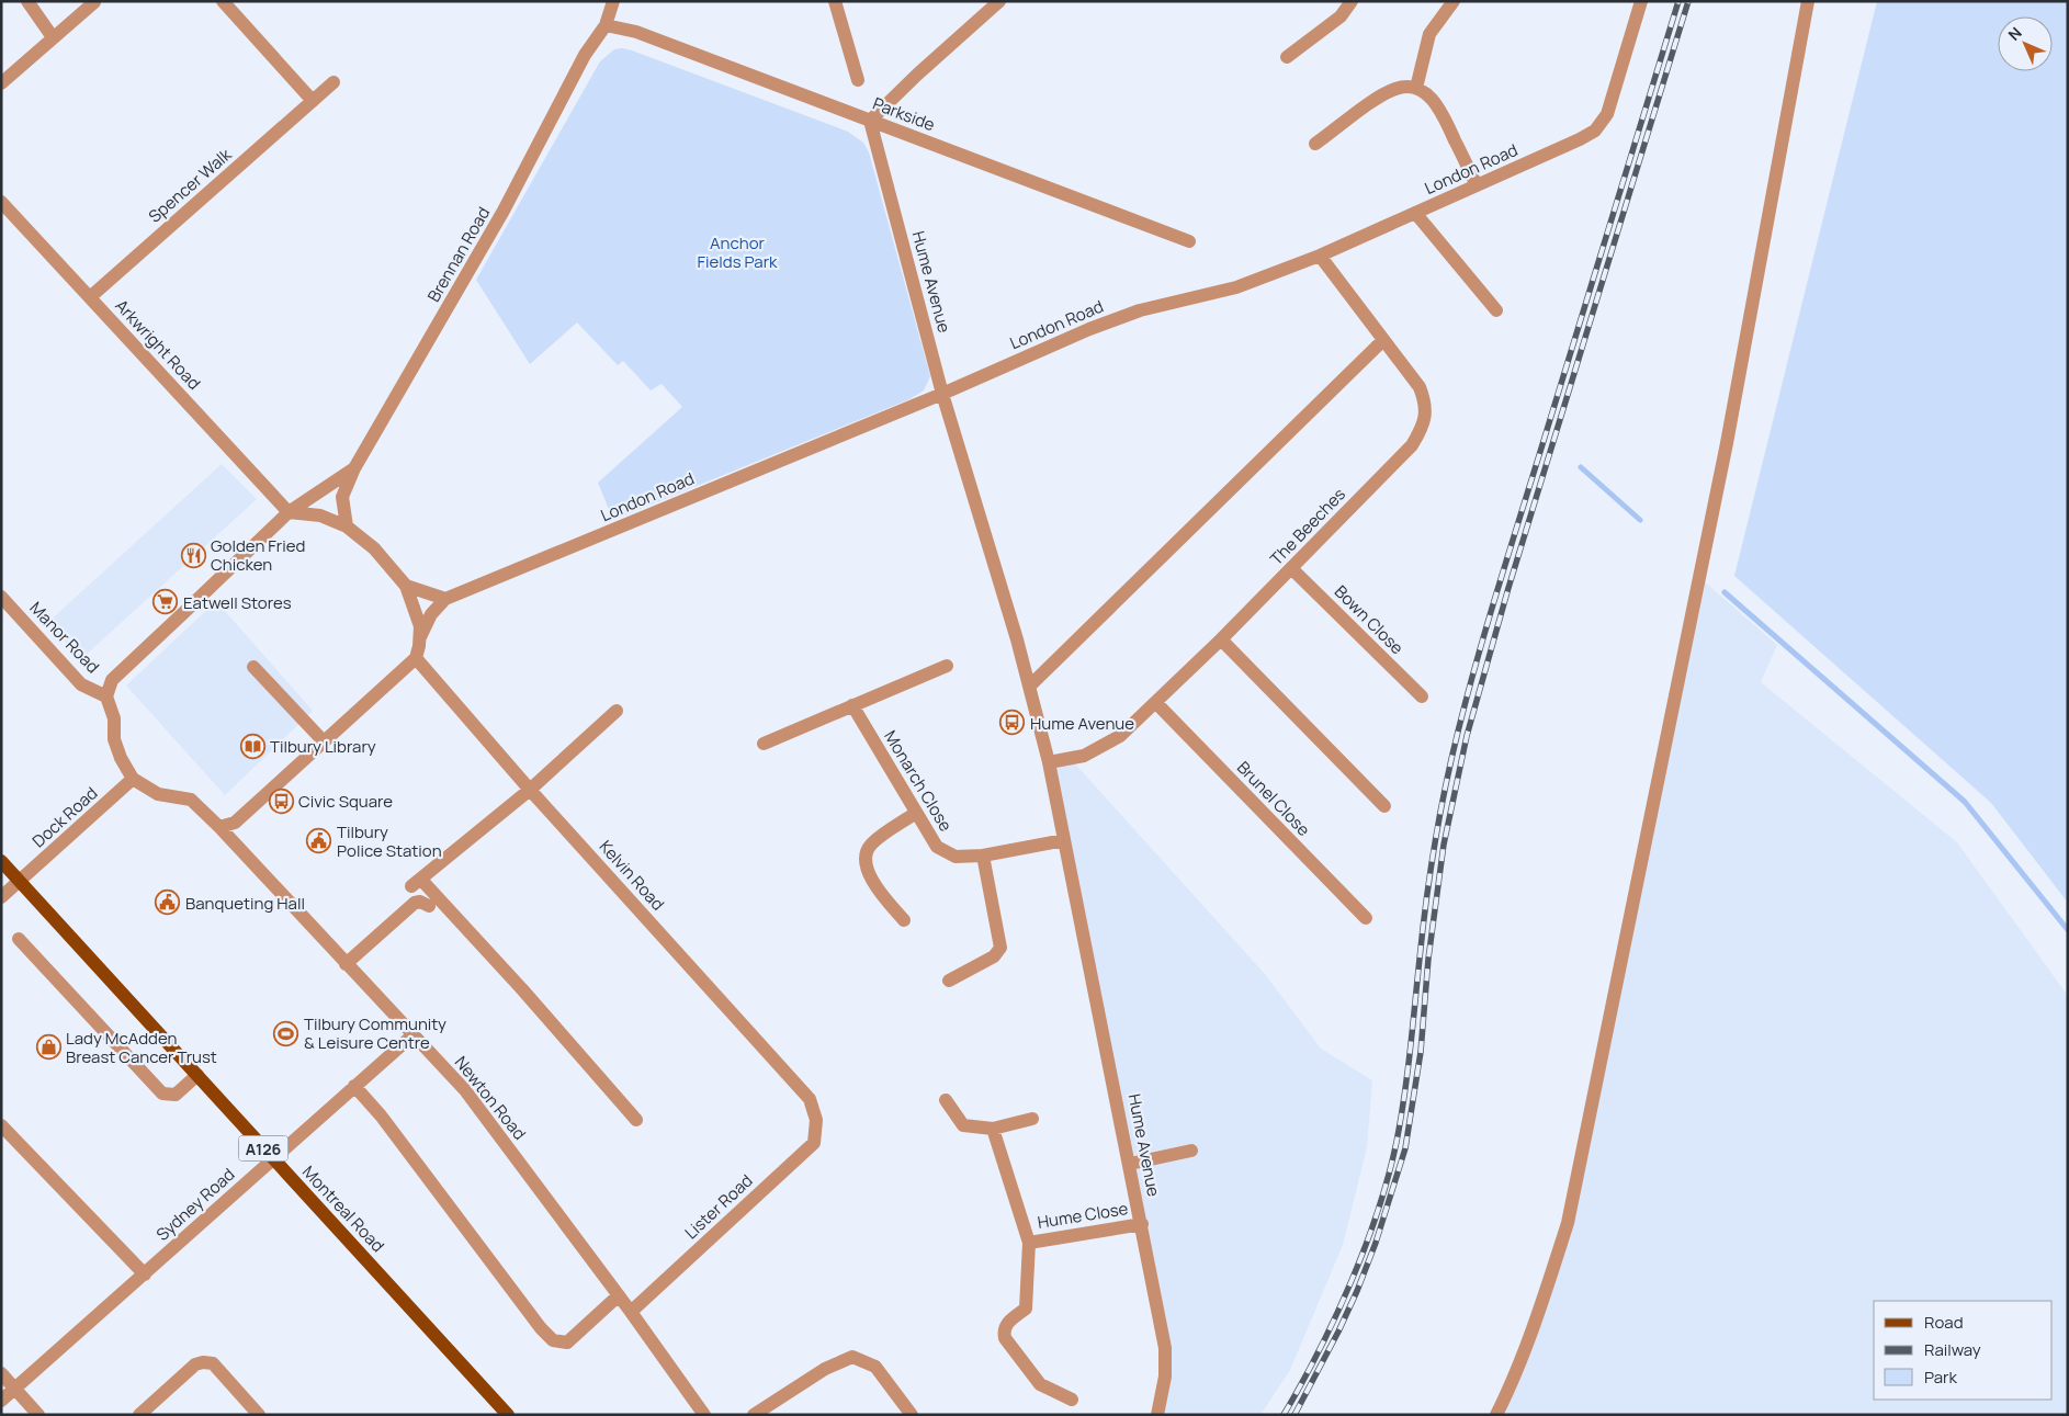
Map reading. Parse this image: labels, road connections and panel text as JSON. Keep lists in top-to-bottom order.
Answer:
{
  "streets": {
    "main road": ["A126", "Montreal Road"],
    "street": [
      "Parkside",
      "London Road",
      "Spencer Walk",
      "Brennan Road",
      "Hume Avenue",
      "Arkwright Road",
      "The Beeches",
      "Bown Close",
      "Manor Road",
      "Monarch Close",
      "Brunel Close",
      "Dock Road",
      "Kelvin Road",
      "Newton Road",
      "Sydney Road",
      "Lister Road",
      "Hume Close"
    ]
  },
  "crossings": [
    ["Parkside", "Brennan Road"],
    ["Parkside", "Hume Avenue"],
    ["London Road", "Hume Avenue"],
    ["London Road", "The Beeches"],
    ["Spencer Walk", "Arkwright Road"],
    ["Hume Avenue", "The Beeches"],
    ["Hume Avenue", "Monarch Close"],
    ["Hume Avenue", "Hume Close"],
    ["The Beeches", "Bown Close"],
    ["The Beeches", "Brunel Close"],
    ["Dock Road", "A126"],
    ["Dock Road", "Montreal Road"],
    ["Kelvin Road", "Lister Road"],
    ["Newton Road", "Sydney Road"],
    ["Newton Road", "Lister Road"],
    ["A126", "Montreal Road"],
    ["Sydney Road", "Montreal Road"]
  ],
  "parks": ["Anchor Fields Park"],
  "places": {
    "restaurant": ["Golden Fried Chicken"],
    "supermarket": ["Eatwell Stores"],
    "bus stop": ["Hume Avenue", "Civic Square"],
    "library": ["Tilbury Library"],
    "public building": ["Tilbury Police Station", "Banqueting Hall"],
    "sports": ["Tilbury Community & Leisure Centre"],
    "shop": ["Lady McAdden Breast Cancer Trust"]
  },
  "legend": ["Road", "Railway", "Park"],
  "north": "top left"
}
